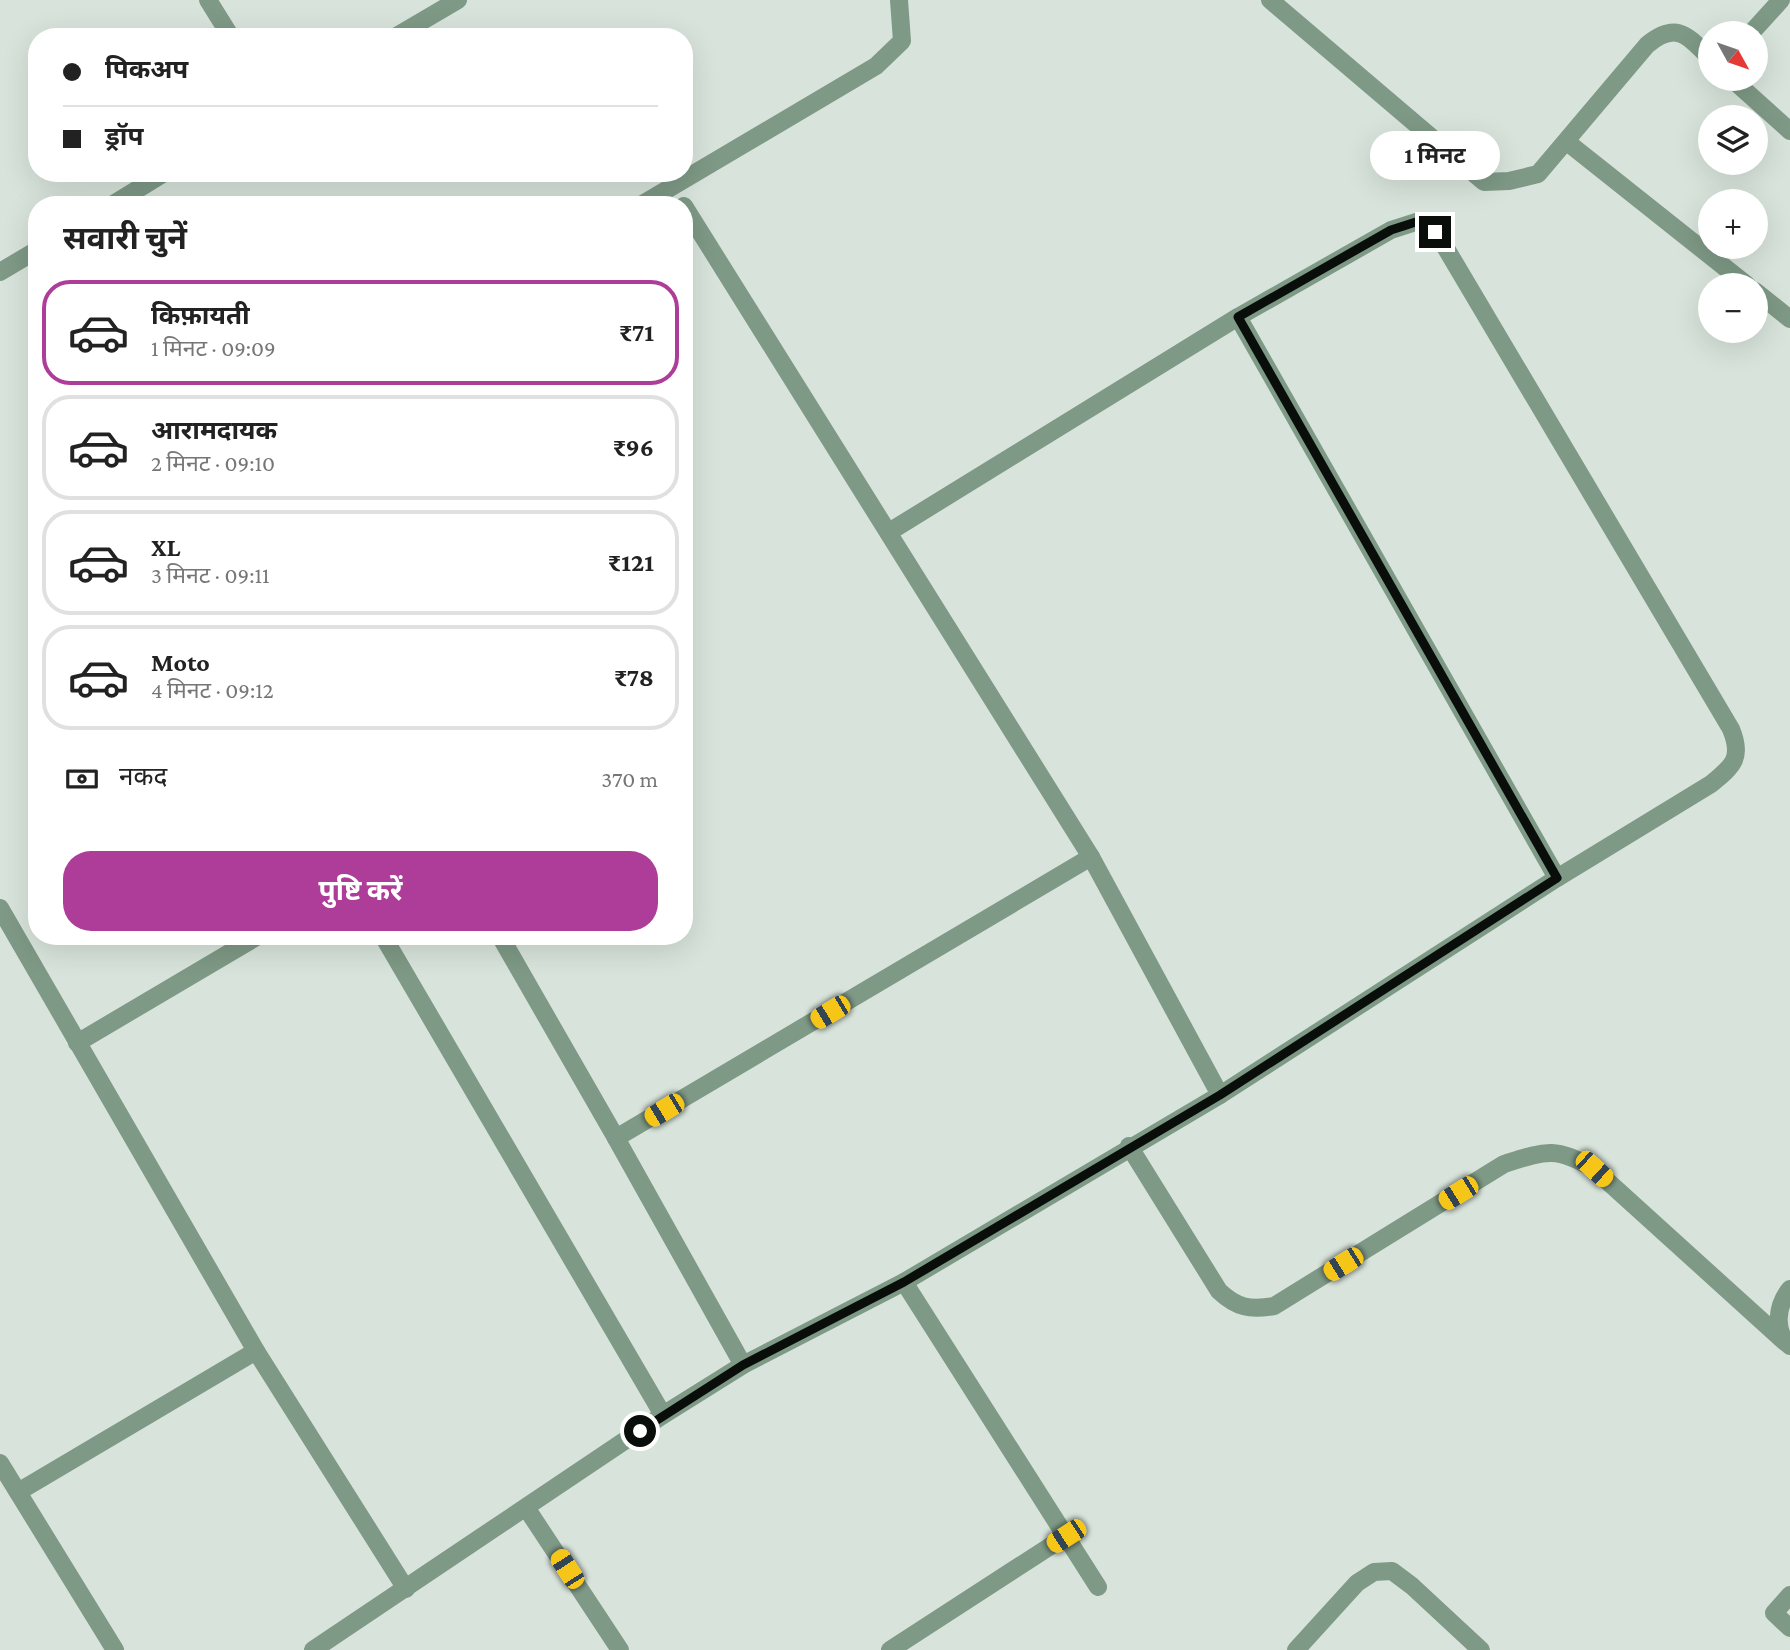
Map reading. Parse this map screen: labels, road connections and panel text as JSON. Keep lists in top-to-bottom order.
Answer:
{
  "north": "bottom right",
  "page": {
    "map_buttons": ["+", "−"],
    "banner": ["पिकअप", "ड्रॉप"],
    "bubble": "1 मिनट",
    "heading": "सवारी चुनें",
    "list": [
      {
        "name": "किफ़ायती",
        "note": "1 मिनट · 09:09",
        "value": "₹71"
      },
      {
        "name": "आरामदायक",
        "note": "2 मिनट · 09:10",
        "value": "₹96"
      },
      {
        "name": "XL",
        "note": "3 मिनट · 09:11",
        "value": "₹121"
      },
      {
        "name": "Moto",
        "note": "4 मिनट · 09:12",
        "value": "₹78"
      }
    ],
    "pay": ["नकद", "370 m"],
    "buttons": "पुष्टि करें"
  }
}
